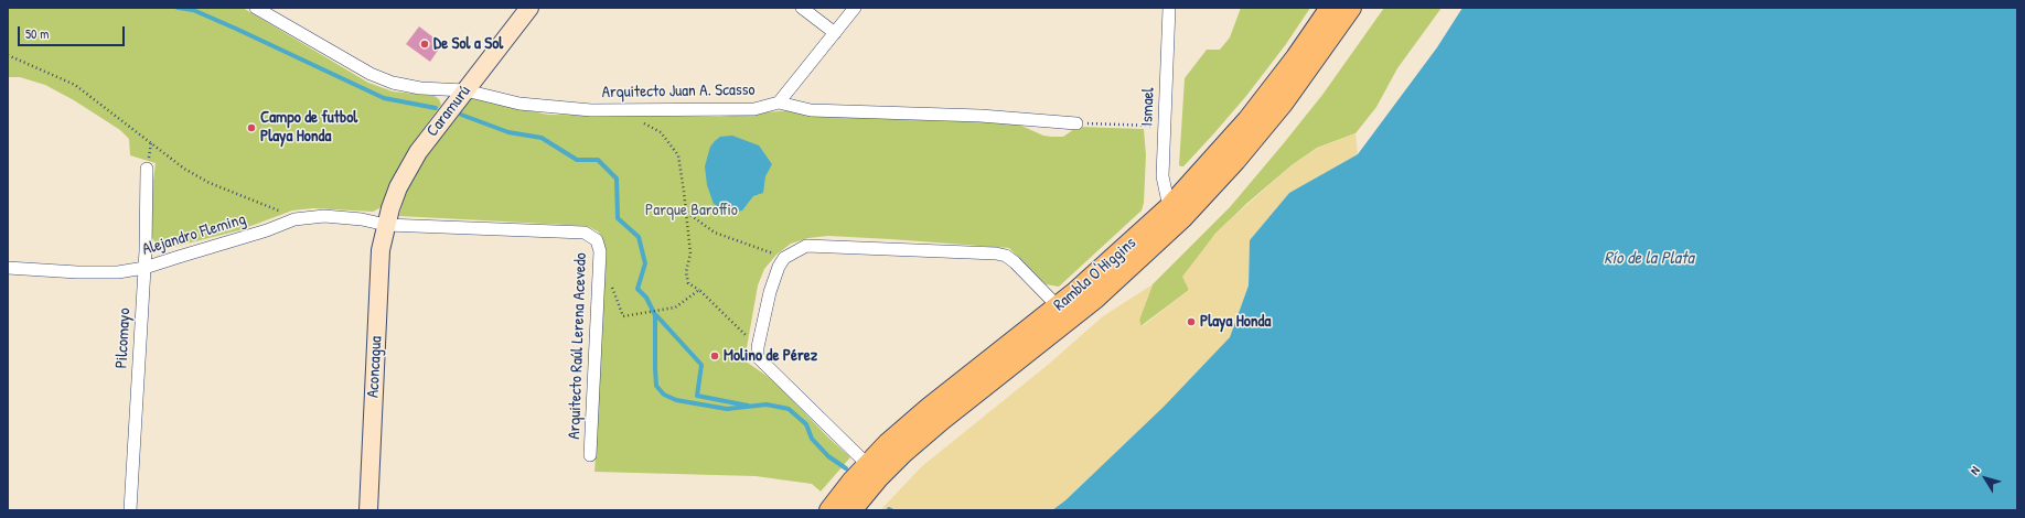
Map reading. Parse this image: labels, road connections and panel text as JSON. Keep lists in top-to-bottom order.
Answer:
{
  "streets": {
    "main road": ["Caramurú", "Rambla O'Higgins", "Aconcagua"],
    "street": [
      "Arquitecto Juan A. Scasso",
      "Ismael",
      "Alejandro Fleming",
      "Pilcomayo",
      "Arquitecto Raúl Lerena Acevedo"
    ]
  },
  "crossings": [
    ["Arquitecto Juan A. Scasso", "Caramurú"],
    ["Ismael", "Rambla O'Higgins"],
    ["Caramurú", "Alejandro Fleming"],
    ["Caramurú", "Arquitecto Raúl Lerena Acevedo"],
    ["Caramurú", "Aconcagua"],
    ["Alejandro Fleming", "Pilcomayo"],
    ["Alejandro Fleming", "Arquitecto Raúl Lerena Acevedo"],
    ["Alejandro Fleming", "Aconcagua"],
    ["Arquitecto Raúl Lerena Acevedo", "Aconcagua"]
  ],
  "water": ["Río de la Plata"],
  "parks": ["Parque Baroffio"],
  "places": [
    "De Sol a Sol",
    "Campo de futbol Playa Honda",
    "Playa Honda",
    "Molino de Pérez"
  ],
  "scale_bar": "50 m",
  "north": "top left"
}
